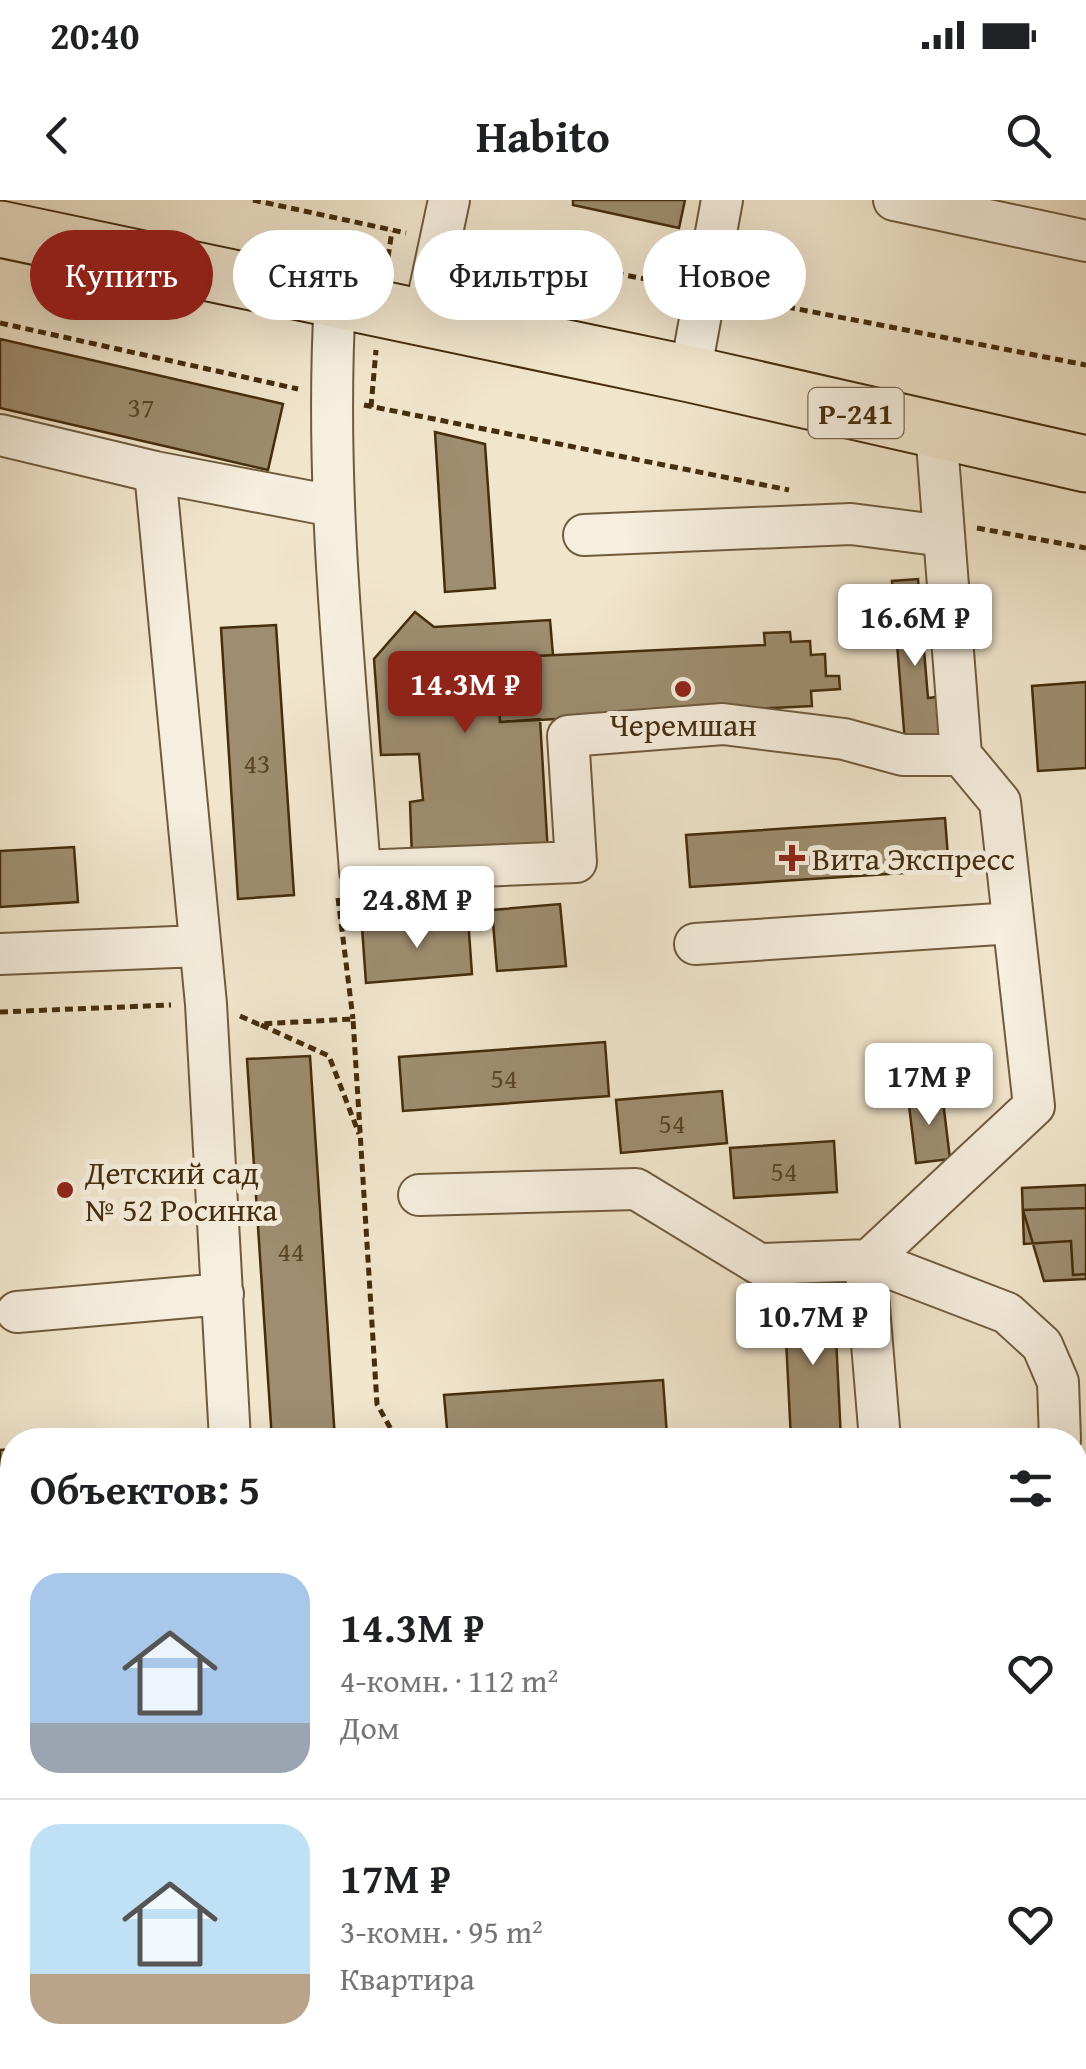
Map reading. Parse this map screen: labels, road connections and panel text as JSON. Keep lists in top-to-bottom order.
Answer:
{
  "streets": {
    "highway": ["Р-241"]
  },
  "places": {
    "other": ["Черемшан", "Детский сад № 52 Росинка"],
    "health": ["Вита Экспресс"]
  },
  "house_numbers": [
    "37",
    "43",
    "54",
    "54",
    "54",
    "44"
  ],
  "page": {
    "status": "20:40",
    "header": "Habito",
    "chip": [
      "Купить",
      "Снять",
      "Фильтры",
      "Новое"
    ],
    "price": [
      "16.6M ₽",
      "14.3M ₽",
      "24.8M ₽",
      "17M ₽",
      "10.7M ₽"
    ],
    "heading": "Объектов: 5",
    "list": [
      {
        "name": "14.3M ₽",
        "note": "4-комн. · 112 m² · Дом"
      },
      {
        "name": "17M ₽",
        "note": "3-комн. · 95 m² · Квартира"
      }
    ]
  }
}
